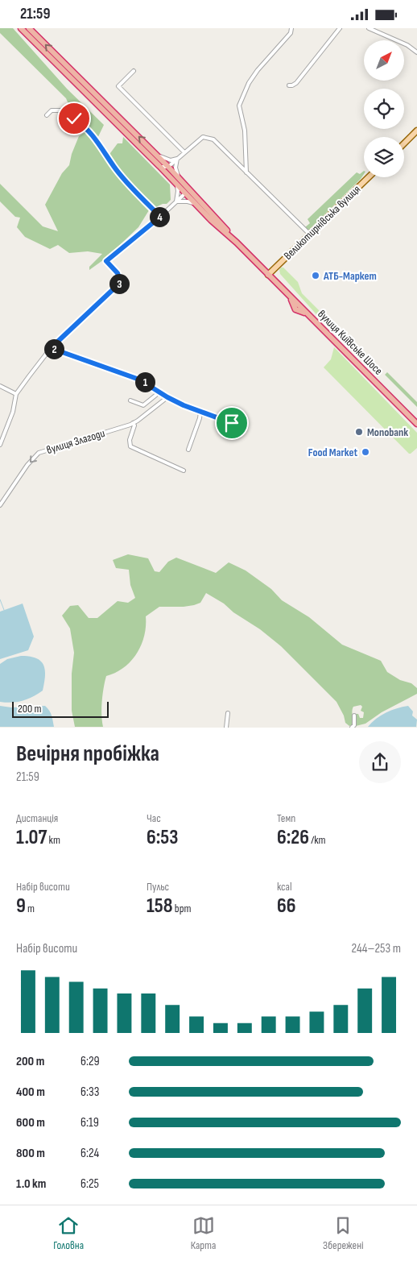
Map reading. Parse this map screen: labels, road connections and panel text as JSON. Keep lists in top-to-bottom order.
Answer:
{
  "streets": {
    "highway": ["вулиця Київське Шосе"],
    "main road": ["Великотирнівська вулиця"],
    "street": ["вулиця Злагоди"]
  },
  "crossings": [
    ["Великотирнівська вулиця", "вулиця Київське Шосе"]
  ],
  "one_way": ["вулиця Злагоди"],
  "places": ["АТБ-Маркет", "Monobank", "Food Market"],
  "scale_bar": "200 m",
  "north": "top right",
  "page": {
    "status": "21:59",
    "pins": [
      "4",
      "3",
      "2",
      "1"
    ],
    "scale": "200 m",
    "heading": ["Вечірня пробіжка", "21:59"],
    "stats": [
      ["Дистанція", "1.07 km"],
      ["Час", "6:53"],
      ["Темп", "6:26 /km"],
      ["Набір висоти", "9 m"],
      ["Пульс", "158 bpm"],
      ["kcal", "66"]
    ],
    "chart": ["Набір висоти", "244–253 m"],
    "list": [
      {
        "name": "200 m",
        "note": "6:29"
      },
      {
        "name": "400 m",
        "note": "6:33"
      },
      {
        "name": "600 m",
        "note": "6:19"
      },
      {
        "name": "800 m",
        "note": "6:24"
      },
      {
        "name": "1.0 km",
        "note": "6:25"
      }
    ],
    "tabs": ["Головна", "Карта", "Збережені"]
  }
}
